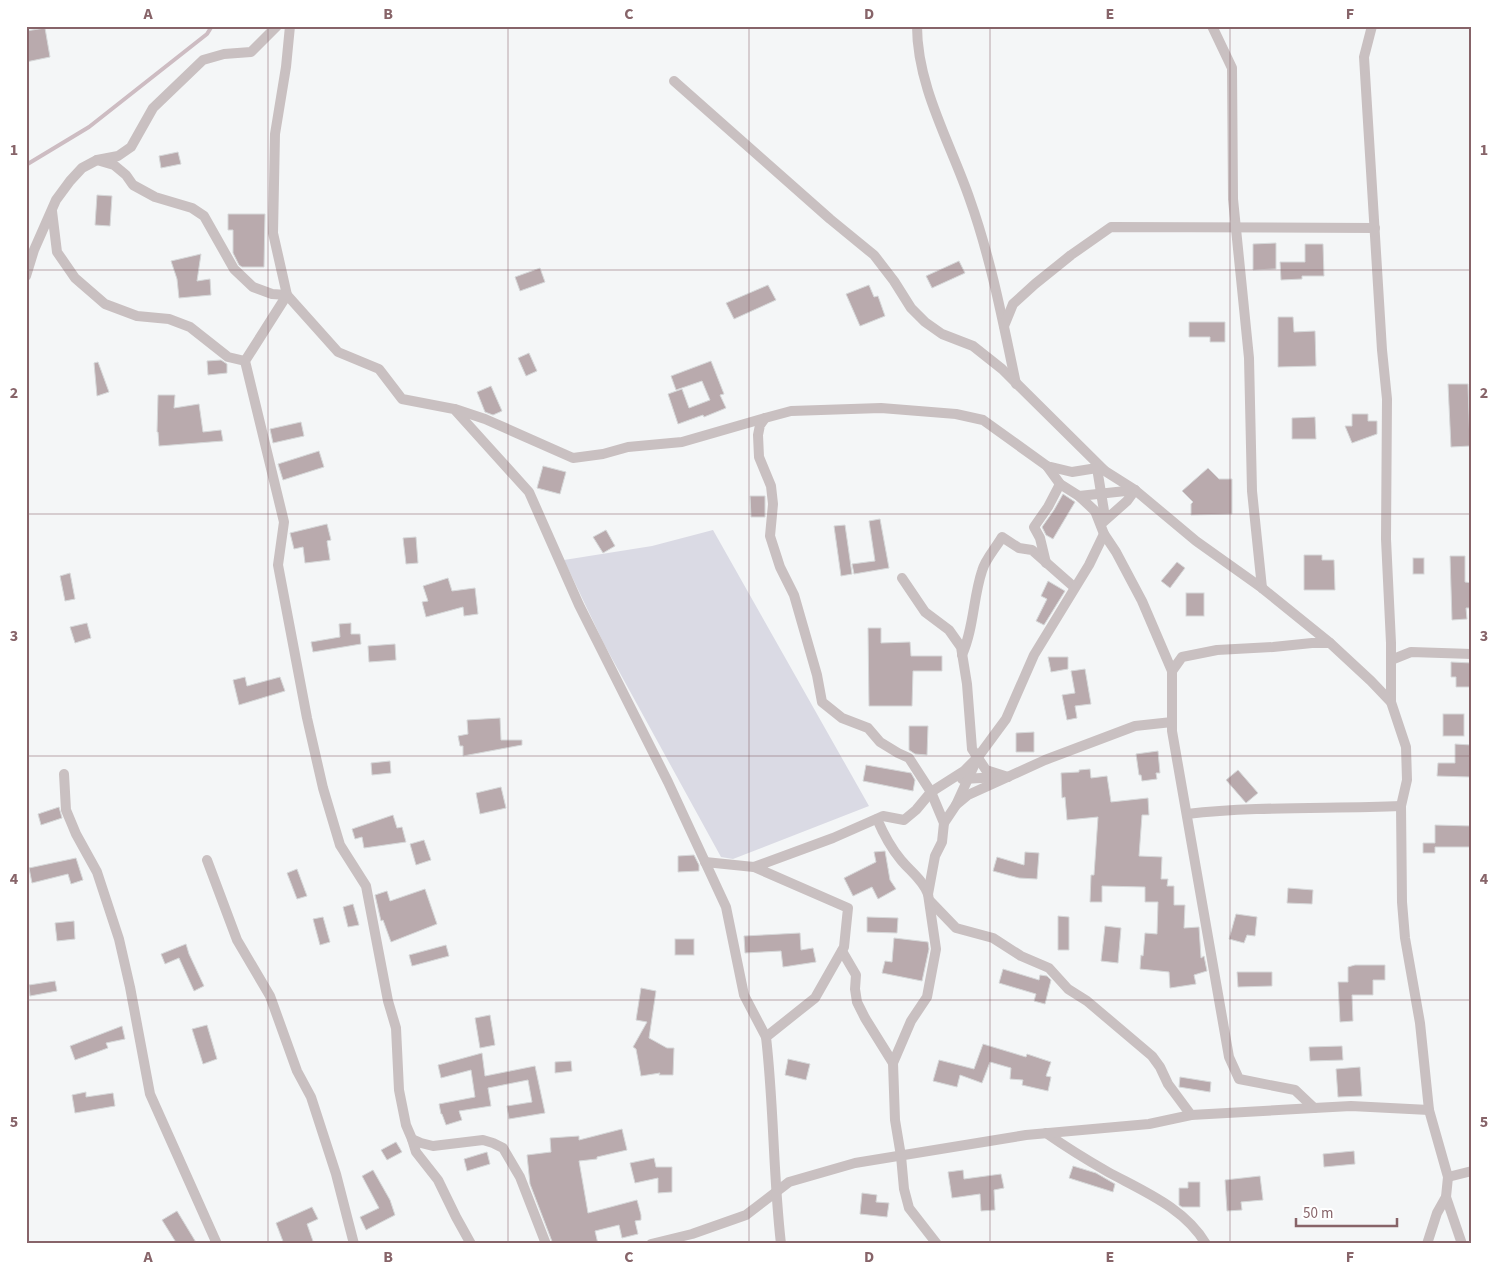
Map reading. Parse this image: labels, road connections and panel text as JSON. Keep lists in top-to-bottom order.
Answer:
{
  "scale_bar": "50 m",
  "grid": {
    "columns": [
      "A",
      "B",
      "C",
      "D",
      "E",
      "F"
    ],
    "rows": [
      "1",
      "2",
      "3",
      "4",
      "5"
    ]
  }
}
